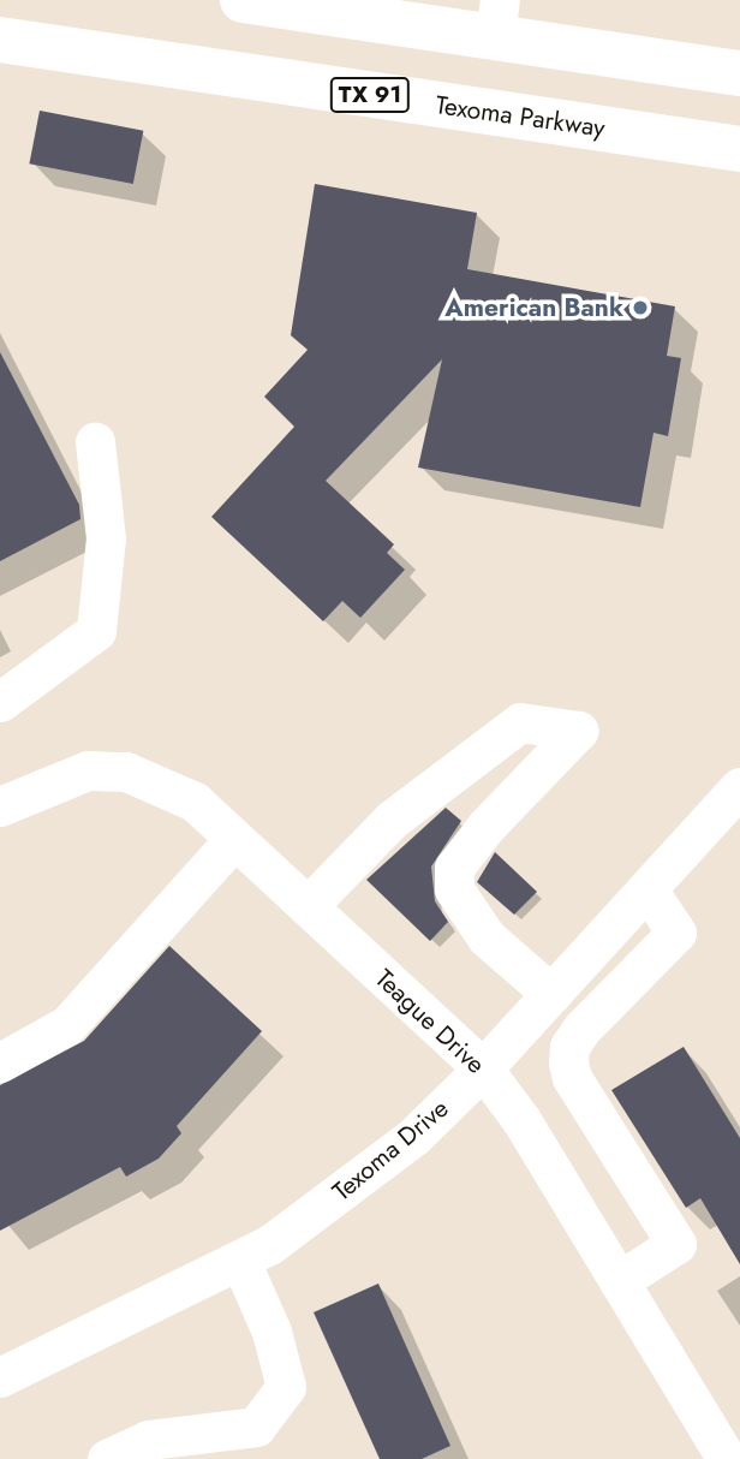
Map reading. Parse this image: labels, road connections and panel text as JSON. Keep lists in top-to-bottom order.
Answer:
{
  "streets": {
    "main road": ["TX 91", "Texoma Parkway"],
    "street": ["Teague Drive", "Texoma Drive"]
  },
  "crossings": [
    ["Teague Drive", "Texoma Drive"]
  ],
  "places": ["American Bank"]
}
